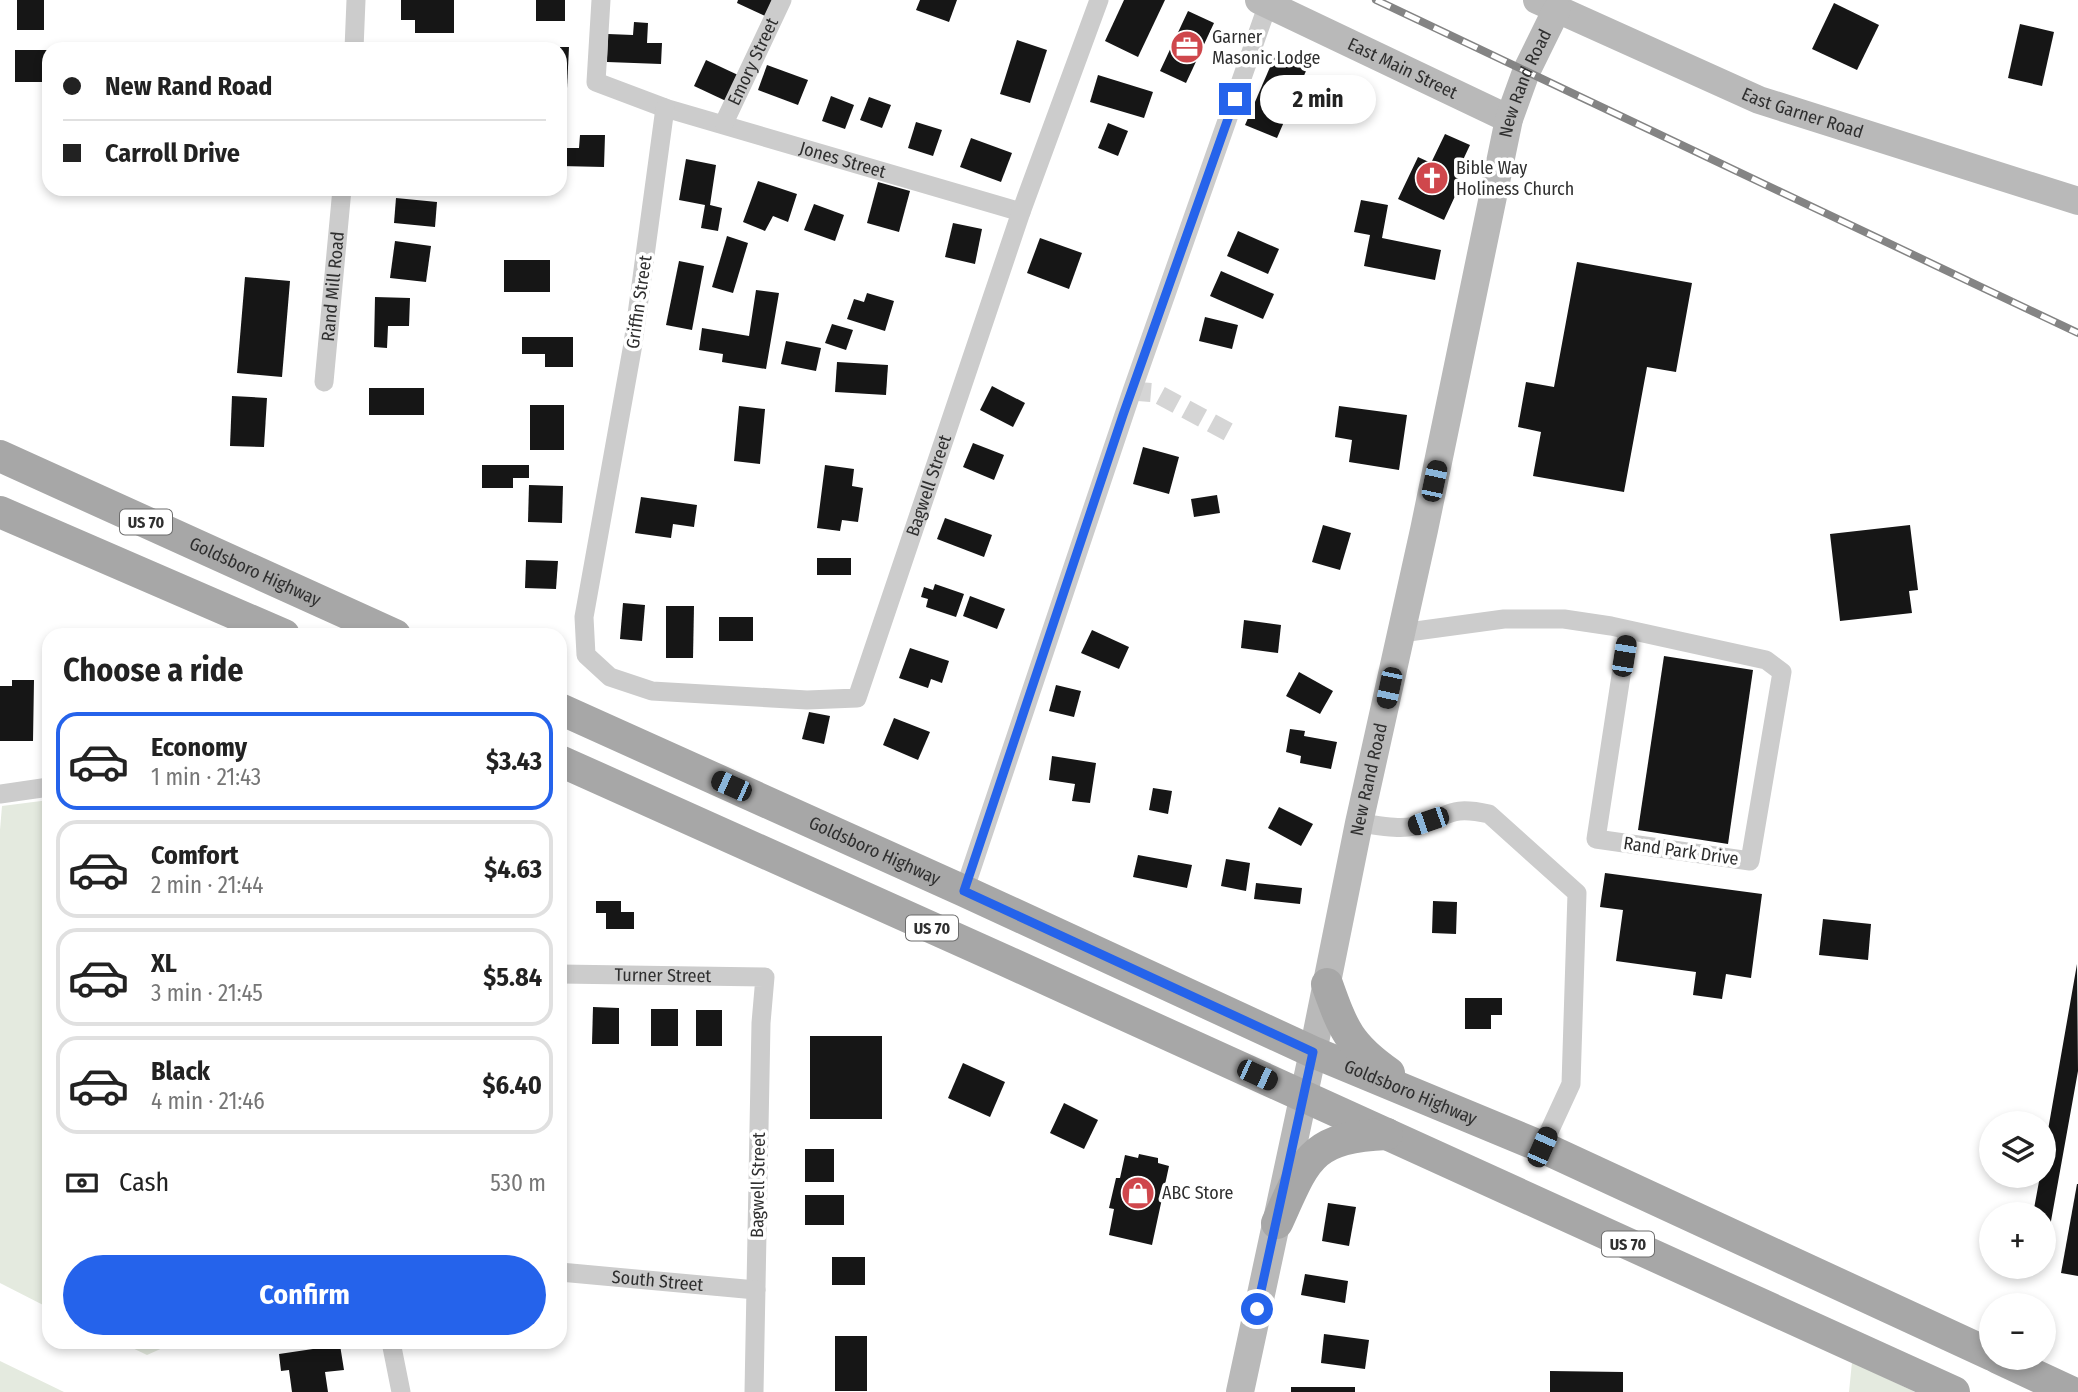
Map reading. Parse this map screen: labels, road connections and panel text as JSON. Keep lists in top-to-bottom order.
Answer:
{
  "streets": {
    "main road": ["US 70", "Goldsboro Highway"],
    "street": [
      "Emory Street",
      "East Main Street",
      "New Rand Road",
      "East Garner Road",
      "Jones Street",
      "Rand Mill Road",
      "Griffin Street",
      "Bagwell Street",
      "Rand Park Drive",
      "Turner Street",
      "South Street"
    ]
  },
  "crossings": [
    ["Emory Street", "Jones Street"],
    ["East Main Street", "New Rand Road"],
    ["New Rand Road", "East Garner Road"],
    ["New Rand Road", "US 70"],
    ["New Rand Road", "Goldsboro Highway"],
    ["New Rand Road", "Rand Park Drive"],
    ["Jones Street", "Griffin Street"],
    ["Jones Street", "Bagwell Street"],
    ["Griffin Street", "Bagwell Street"],
    ["Bagwell Street", "Turner Street"],
    ["Bagwell Street", "South Street"]
  ],
  "places": {
    "office": ["Garner Masonic Lodge"],
    "church": ["Bible Way Holiness Church"],
    "shop": ["ABC Store"]
  },
  "page": {
    "banner": ["New Rand Road", "Carroll Drive"],
    "bubble": "2 min",
    "heading": "Choose a ride",
    "list": [
      {
        "name": "Economy",
        "note": "1 min · 21:43",
        "value": "$3.43"
      },
      {
        "name": "Comfort",
        "note": "2 min · 21:44",
        "value": "$4.63"
      },
      {
        "name": "XL",
        "note": "3 min · 21:45",
        "value": "$5.84"
      },
      {
        "name": "Black",
        "note": "4 min · 21:46",
        "value": "$6.40"
      }
    ],
    "map_buttons": ["+", "−"],
    "pay": ["Cash", "530 m"],
    "buttons": "Confirm"
  }
}
